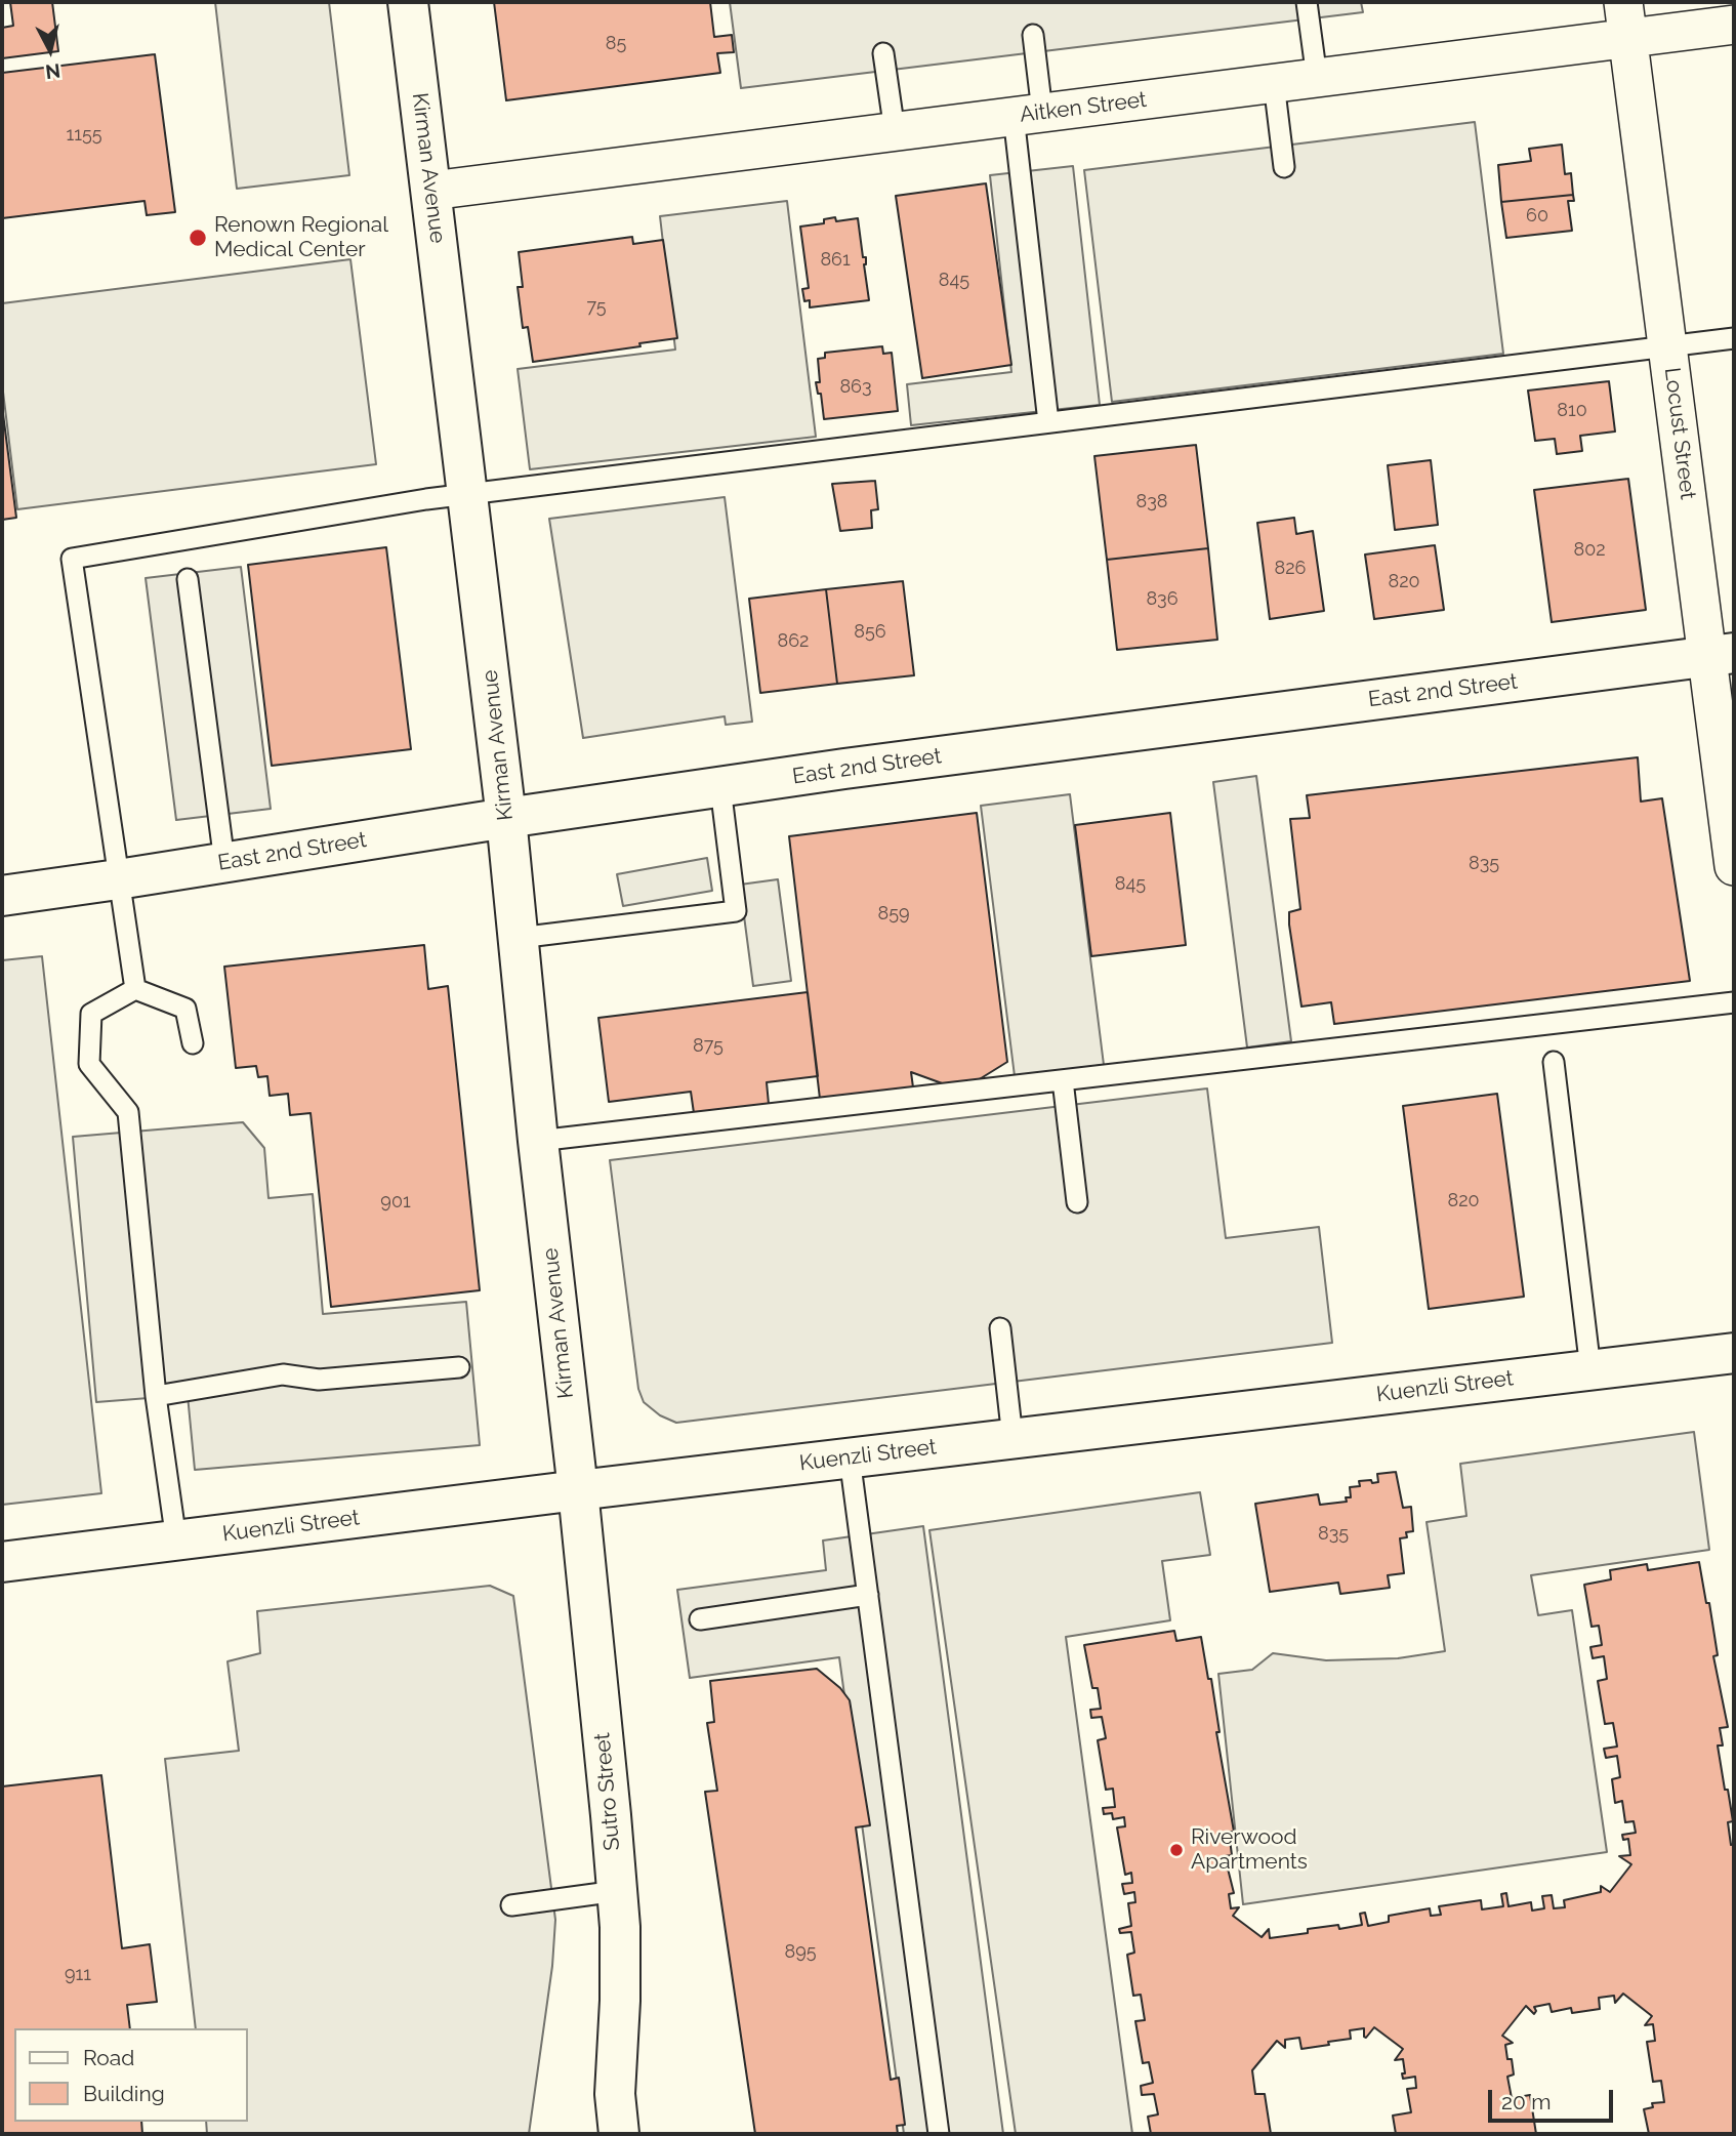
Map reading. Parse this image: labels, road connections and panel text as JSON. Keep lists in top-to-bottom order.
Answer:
{
  "streets": {
    "main road": [
      "Kirman Avenue",
      "East 2nd Street",
      "Kuenzli Street",
      "Sutro Street"
    ],
    "street": ["Aitken Street", "Locust Street"]
  },
  "crossings": [
    ["Aitken Street", "Kirman Avenue"],
    ["Aitken Street", "Locust Street"],
    ["Kirman Avenue", "East 2nd Street"],
    ["Kirman Avenue", "Kuenzli Street"],
    ["Kirman Avenue", "Sutro Street"],
    ["Locust Street", "East 2nd Street"],
    ["Kuenzli Street", "Sutro Street"]
  ],
  "places": ["Renown Regional Medical Center", "Riverwood Apartments"],
  "house_numbers": [
    "85",
    "1155",
    "60",
    "861",
    "845",
    "75",
    "863",
    "810",
    "838",
    "802",
    "826",
    "820",
    "836",
    "856",
    "862",
    "835",
    "845",
    "859",
    "875",
    "820",
    "901",
    "835",
    "895",
    "911"
  ],
  "legend": ["Road", "Building"],
  "scale_bar": "20 m",
  "north": "bottom"
}
